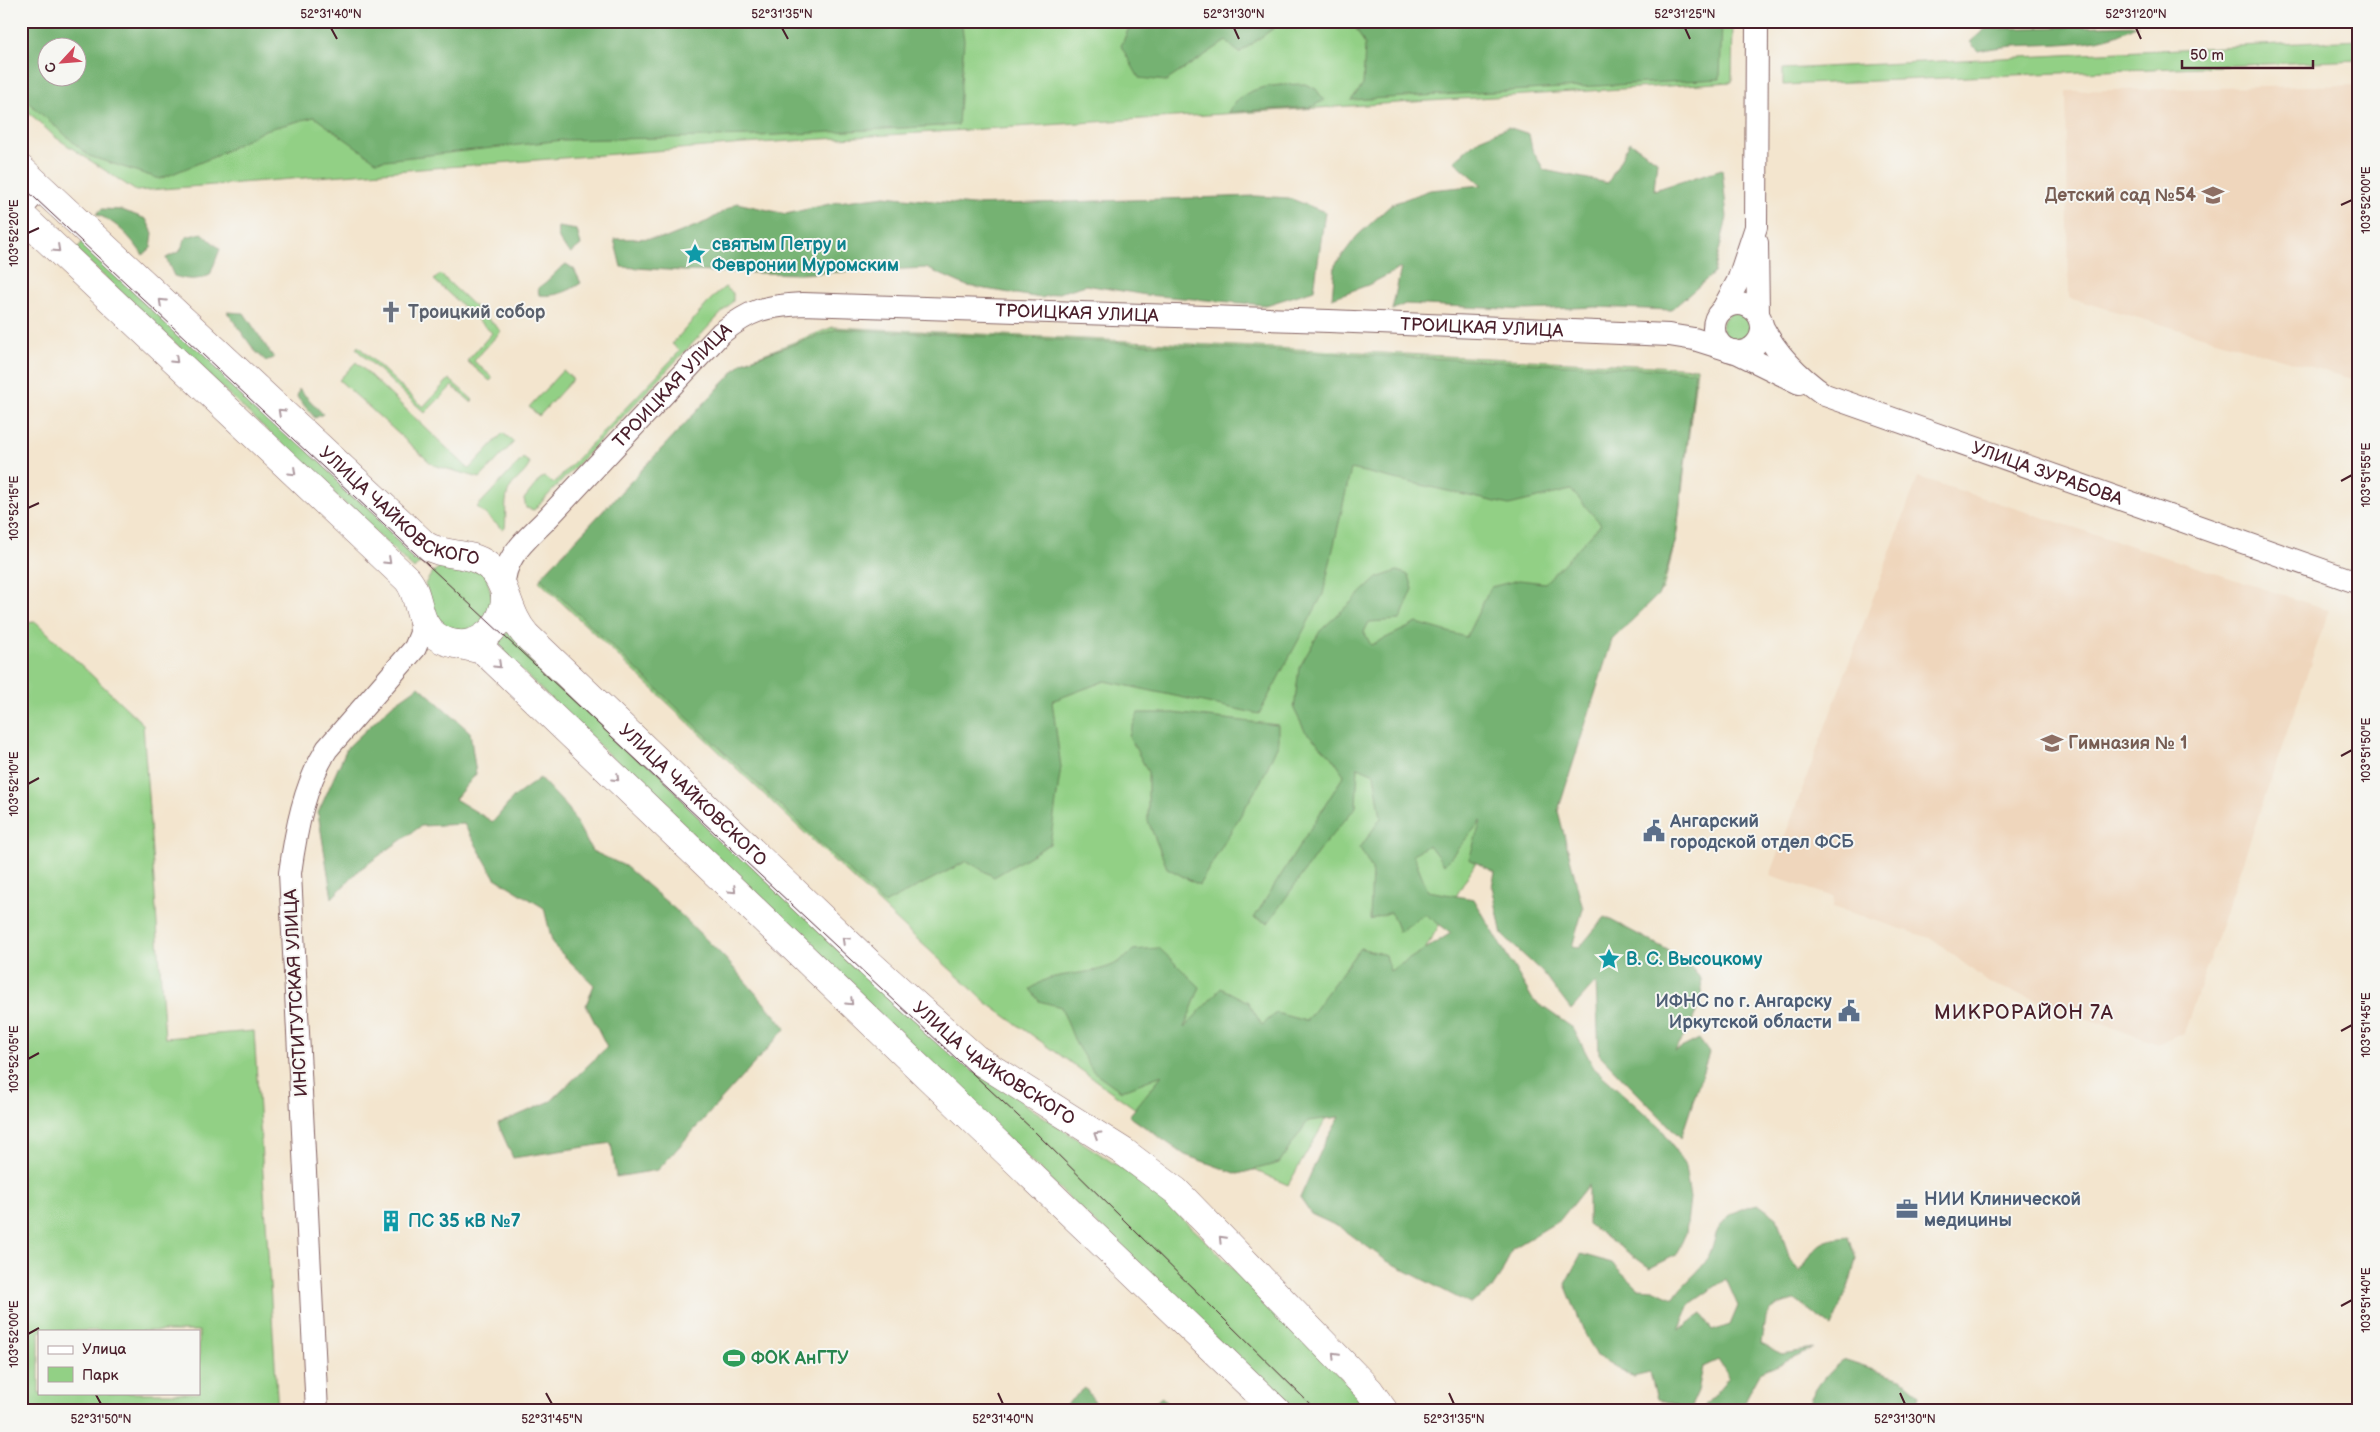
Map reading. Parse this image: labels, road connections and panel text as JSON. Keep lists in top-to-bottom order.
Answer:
{
  "streets": {
    "main road": ["УЛИЦА ЧАЙКОВСКОГО"],
    "street": ["ТРОИЦКАЯ УЛИЦА", "УЛИЦА ЗУРАБОВА", "ИНСТИТУТСКАЯ УЛИЦА"]
  },
  "crossings": [
    ["ТРОИЦКАЯ УЛИЦА", "УЛИЦА ЗУРАБОВА"],
    ["УЛИЦА ЧАЙКОВСКОГО", "ИНСТИТУТСКАЯ УЛИЦА"]
  ],
  "districts": ["МИКРОРАЙОН 7А"],
  "places": {
    "school or university": ["Детский сад №54", "Гимназия № 1"],
    "place": ["святым Петру и Февронии Муромским", "В. С. Высоцкому"],
    "church": ["Троицкий собор"],
    "public building": ["Ангарский городской отдел ФСБ", "ИФНС по г. Ангарску Иркутской области"],
    "office": ["НИИ Клинической медицины"],
    "building": ["ПС 35 кВ №7"],
    "sports": ["ФОК АнГТУ"]
  },
  "legend": ["Улица", "Парк"],
  "scale_bar": "50 m",
  "north": "bottom left",
  "coordinates": [
    "52°31'40\"N",
    "52°31'35\"N",
    "52°31'30\"N",
    "52°31'25\"N",
    "52°31'20\"N",
    "103°52'00\"E",
    "103°52'20\"E",
    "103°51'55\"E",
    "103°52'15\"E",
    "103°51'50\"E",
    "103°52'10\"E",
    "103°51'45\"E",
    "103°52'05\"E",
    "103°51'40\"E",
    "52°31'50\"N",
    "52°31'45\"N"
  ]
}
